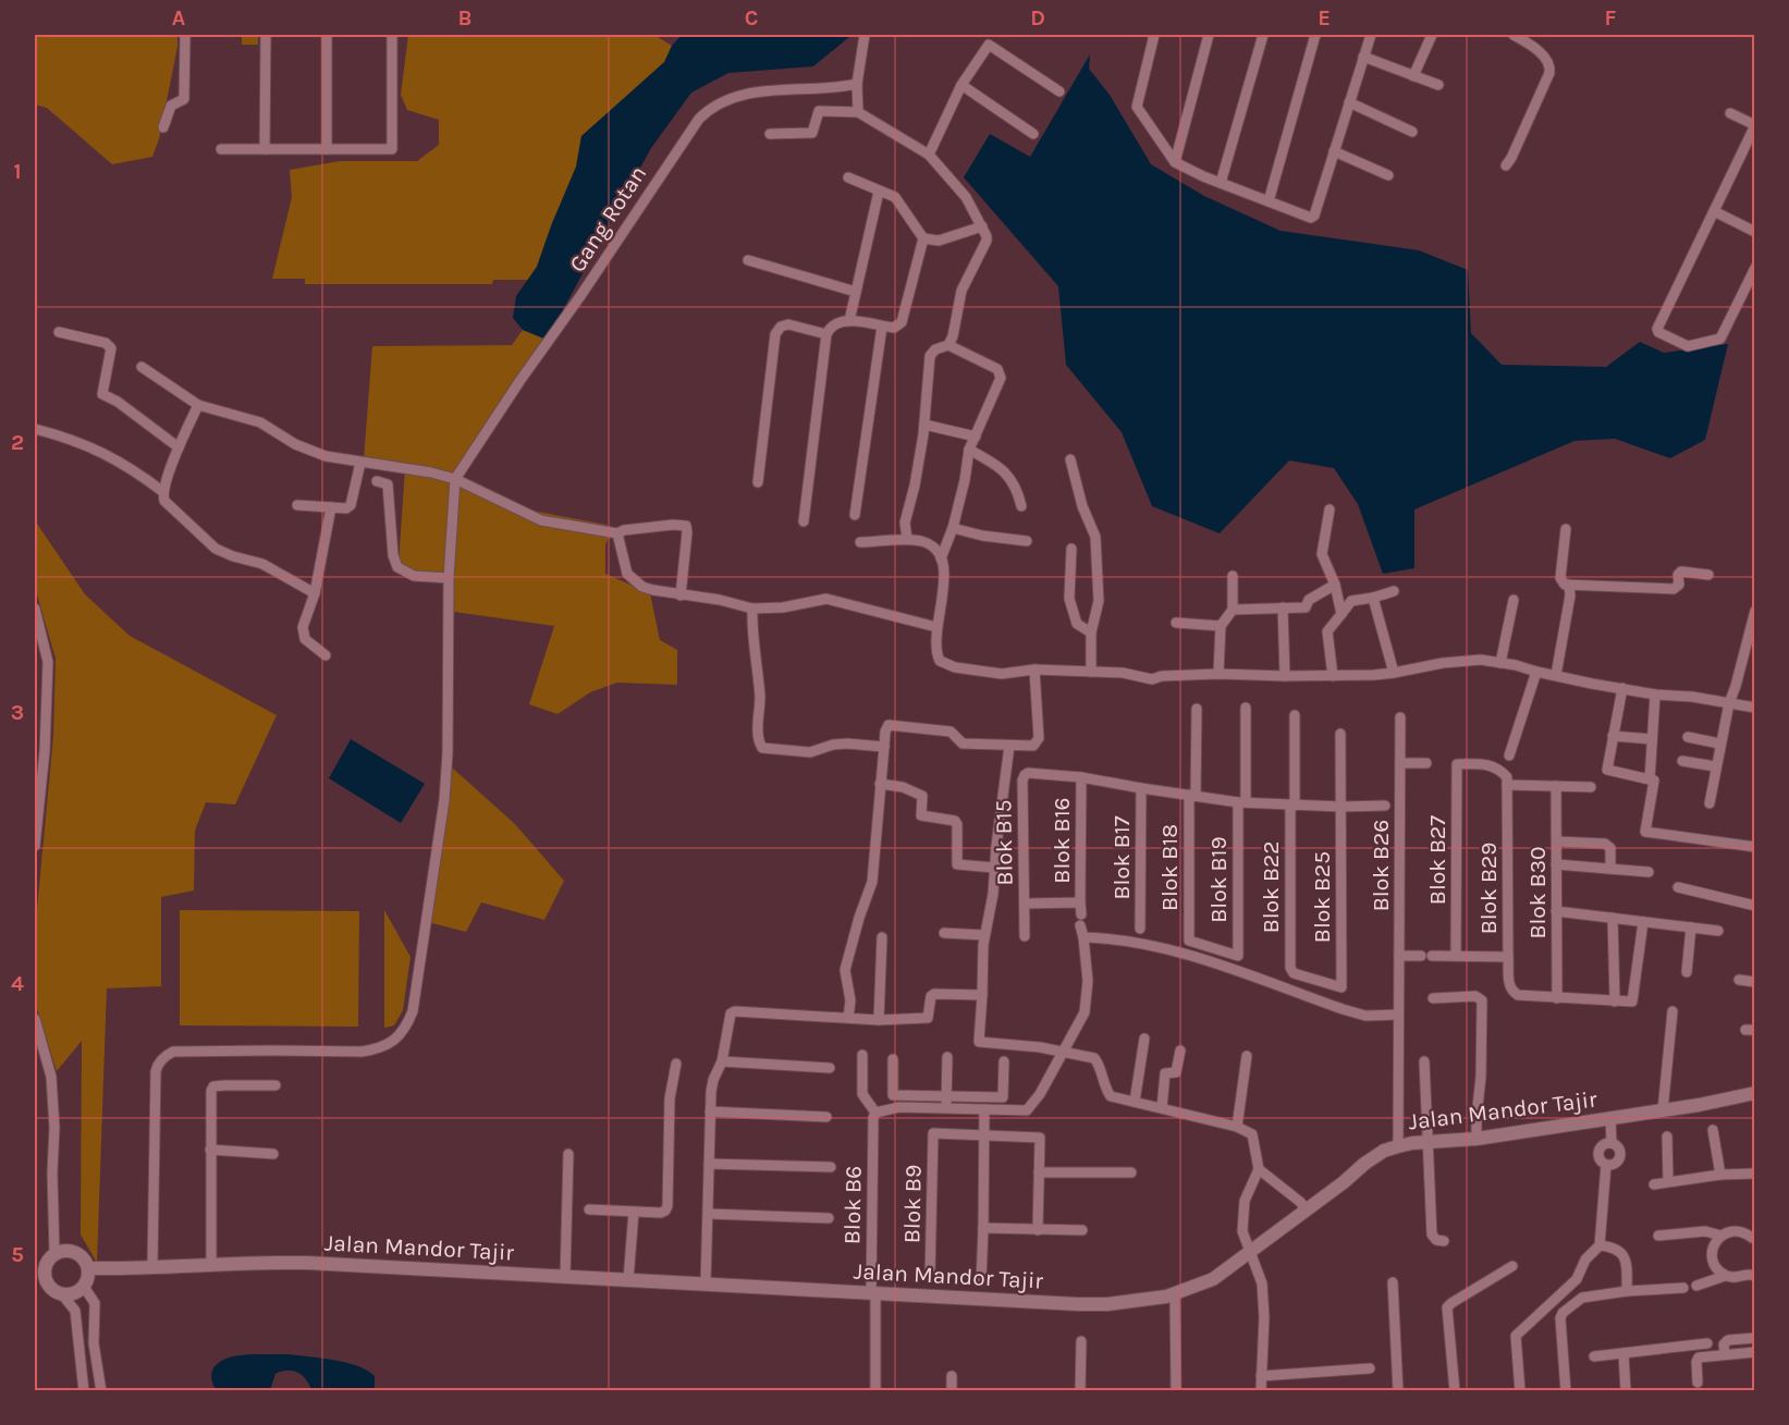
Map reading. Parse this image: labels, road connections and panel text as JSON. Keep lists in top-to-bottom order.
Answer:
{
  "streets": {
    "street": [
      "Gang Rotan",
      "Blok B16",
      "Blok B15",
      "Blok B17",
      "Blok B27",
      "Blok B26",
      "Blok B18",
      "Blok B19",
      "Blok B22",
      "Blok B29",
      "Blok B30",
      "Blok B25",
      "Jalan Mandor Tajir",
      "Blok B9",
      "Blok B6"
    ]
  },
  "crossings": [
    ["Blok B16", "Blok B15"],
    ["Blok B27", "Blok B29"],
    ["Blok B26", "Jalan Mandor Tajir"],
    ["Blok B18", "Blok B19"],
    ["Blok B22", "Blok B25"],
    ["Blok B29", "Blok B30"],
    ["Jalan Mandor Tajir", "Blok B6"]
  ],
  "grid": {
    "columns": [
      "A",
      "B",
      "C",
      "D",
      "E",
      "F"
    ],
    "rows": [
      "1",
      "2",
      "3",
      "4",
      "5"
    ]
  }
}
